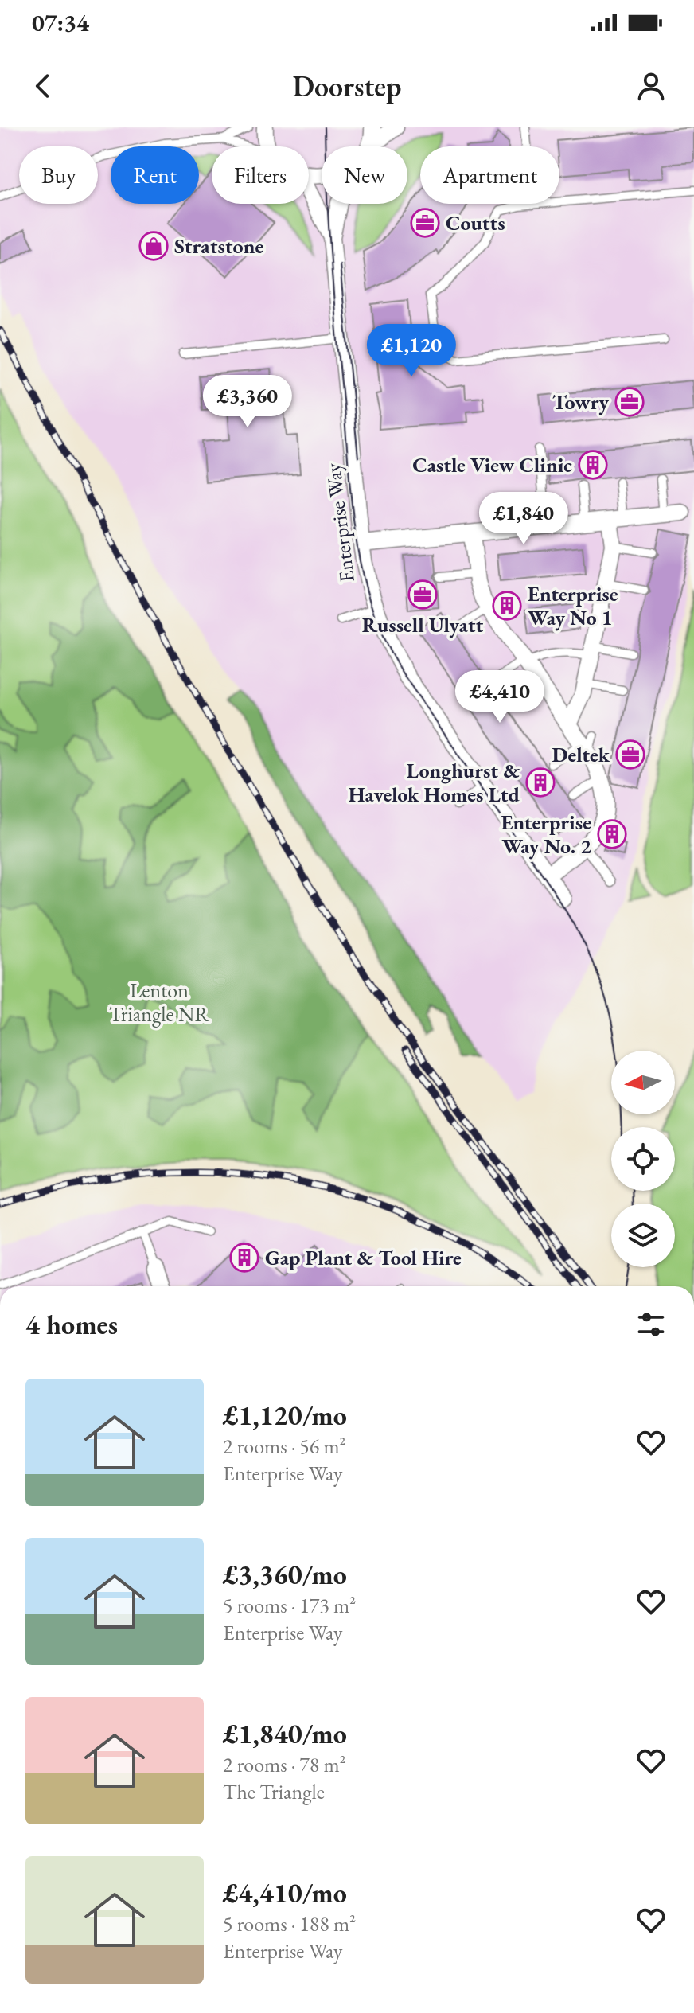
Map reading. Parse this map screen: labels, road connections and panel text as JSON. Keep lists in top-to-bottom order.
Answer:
{
  "streets": {
    "street": ["Enterprise Way"]
  },
  "parks": ["Lenton Triangle NR"],
  "places": {
    "office": [
      "Coutts",
      "Towry",
      "Russell Ulyatt",
      "Deltek"
    ],
    "shop": ["Stratstone"],
    "building": [
      "Castle View Clinic",
      "Enterprise Way No 1",
      "Longhurst & Havelok Homes Ltd",
      "Enterprise Way No. 2",
      "Gap Plant & Tool Hire"
    ]
  },
  "north": "left",
  "page": {
    "status": "07:34",
    "header": "Doorstep",
    "chip": [
      "Buy",
      "Rent",
      "Filters",
      "New",
      "Apartment"
    ],
    "price": [
      "£1,120",
      "£3,360",
      "£1,840",
      "£4,410"
    ],
    "heading": "4 homes",
    "list": [
      {
        "name": "£1,120/mo",
        "note": "2 rooms · 56 m² · Enterprise Way"
      },
      {
        "name": "£3,360/mo",
        "note": "5 rooms · 173 m² · Enterprise Way"
      },
      {
        "name": "£1,840/mo",
        "note": "2 rooms · 78 m² · The Triangle"
      },
      {
        "name": "£4,410/mo",
        "note": "5 rooms · 188 m² · Enterprise Way"
      }
    ]
  }
}
